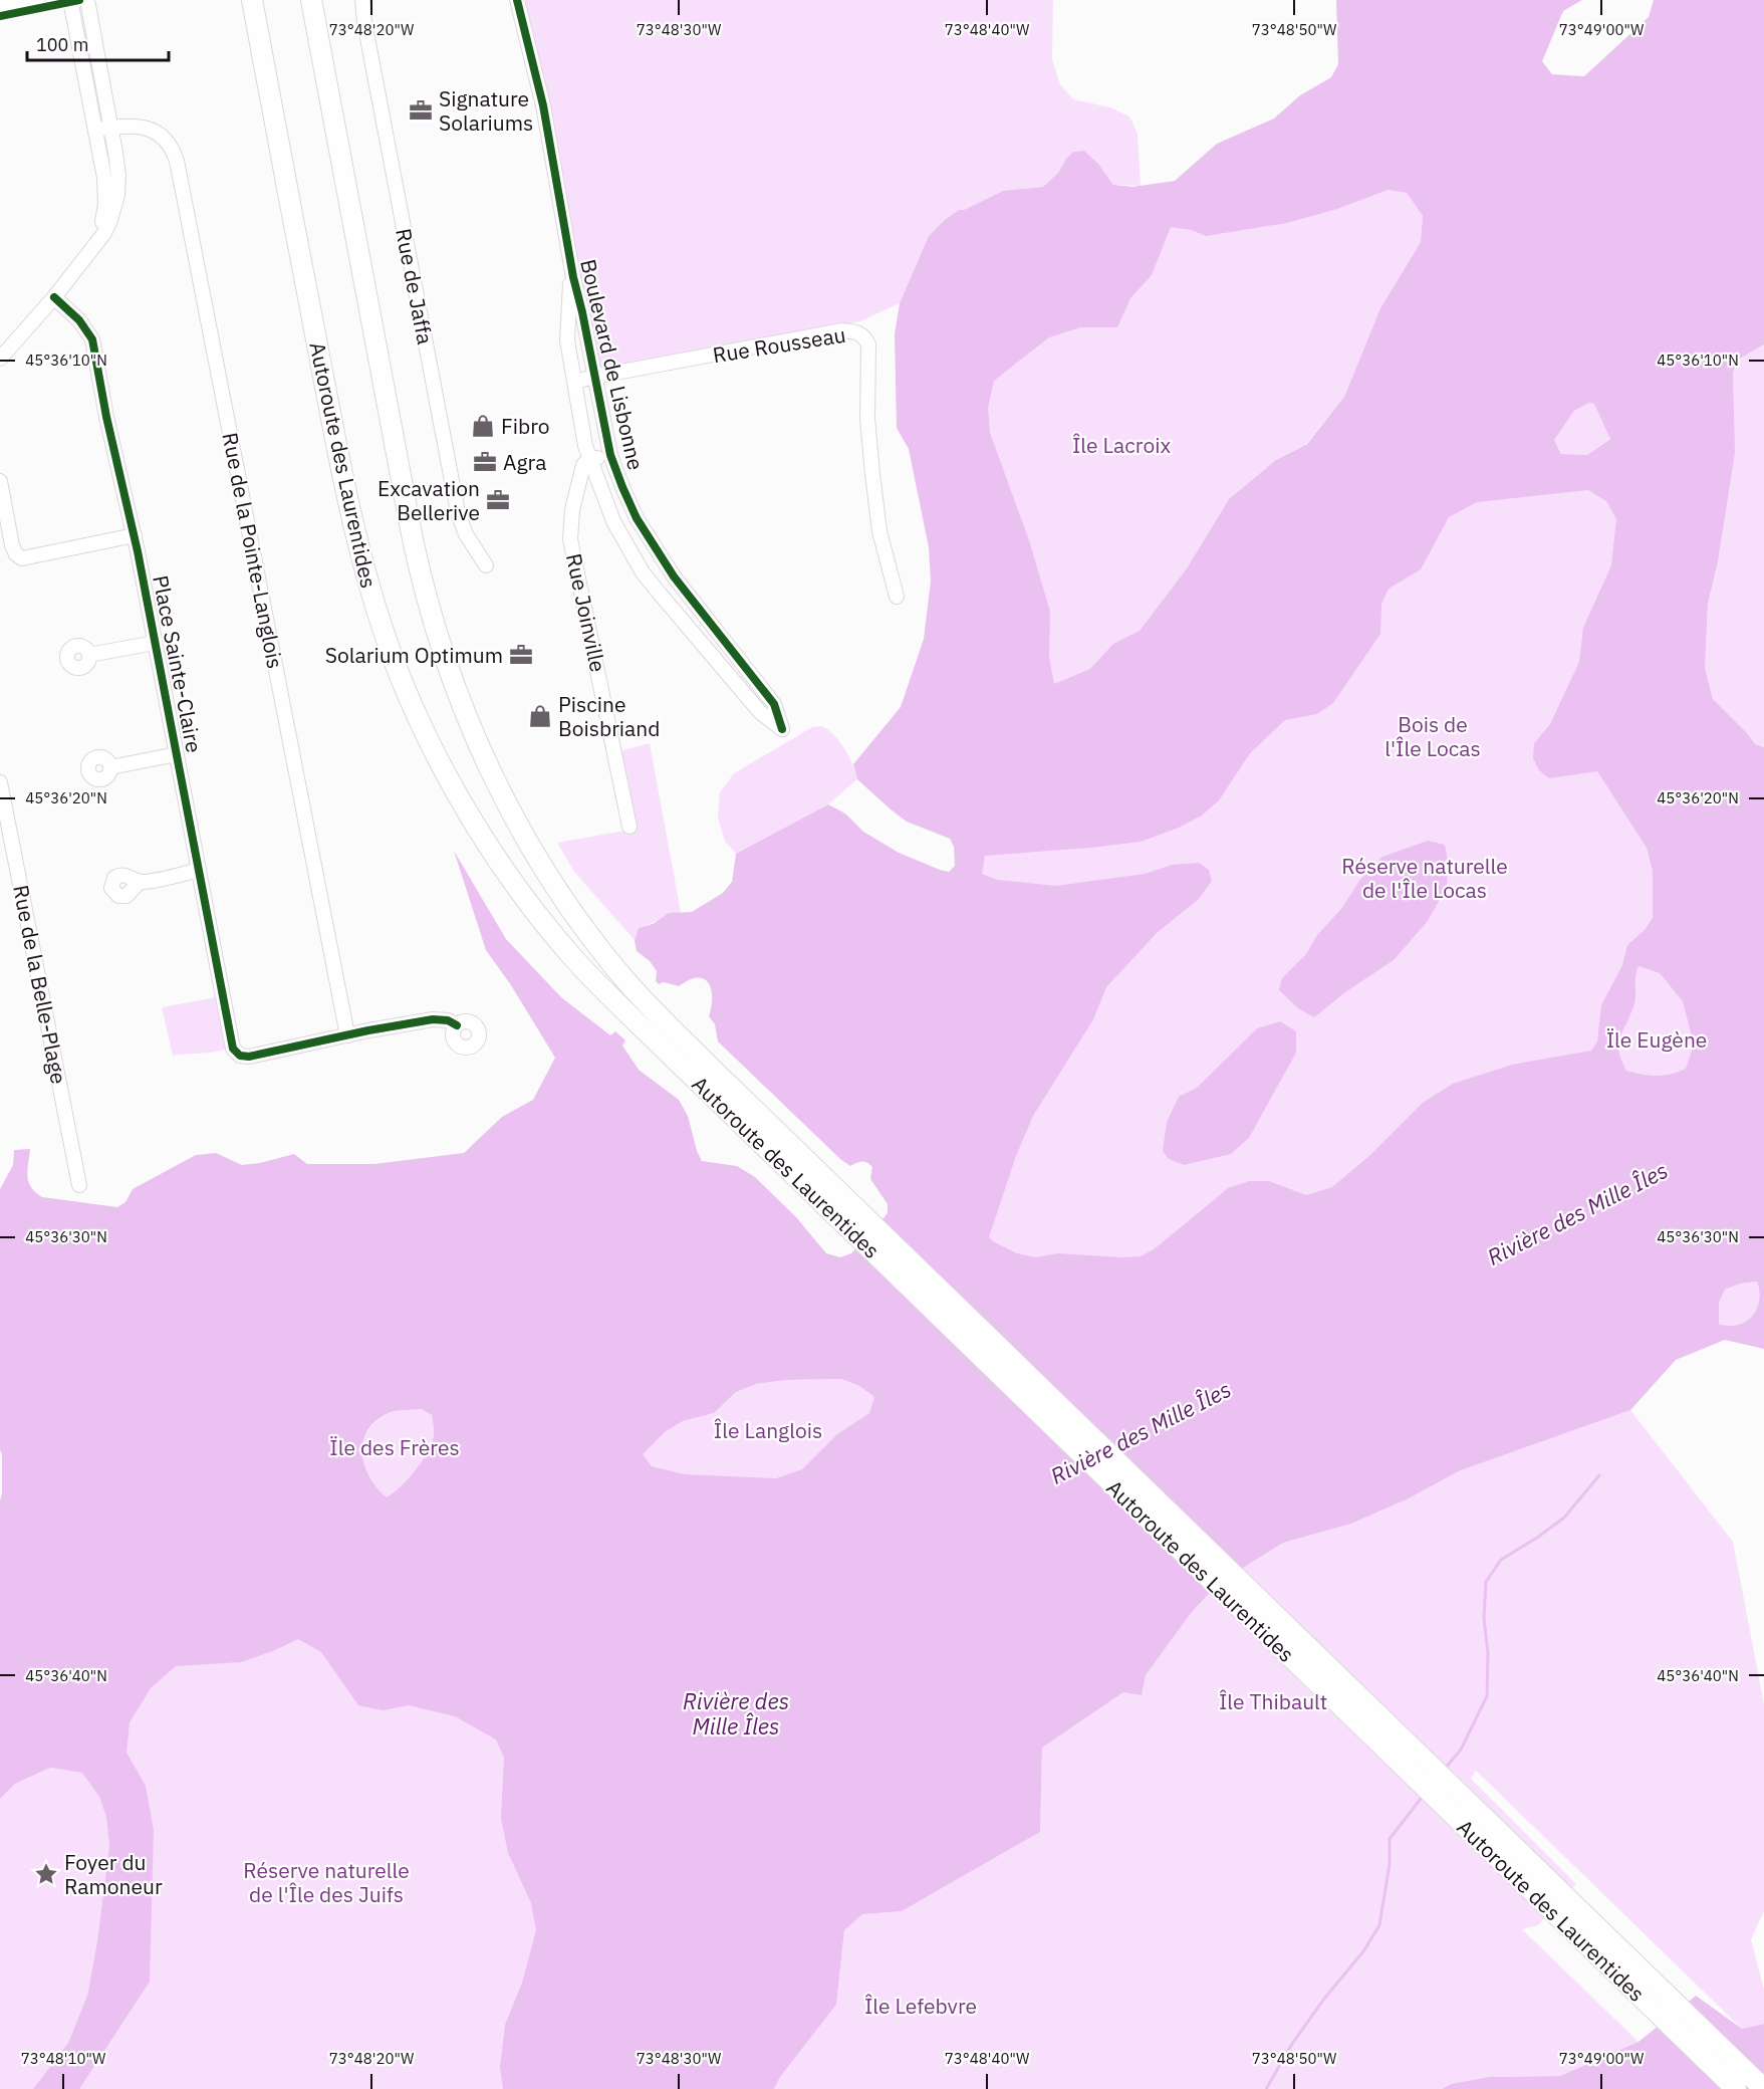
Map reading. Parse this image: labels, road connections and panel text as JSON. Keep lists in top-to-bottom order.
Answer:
{
  "streets": {
    "highway": ["Autoroute des Laurentides"],
    "street": [
      "Rue de Jaffa",
      "Rue Rousseau",
      "Boulevard de Lisbonne",
      "Rue de la Pointe-Langlois",
      "Rue Joinville",
      "Place Sainte-Claire",
      "Rue de la Belle-Plage"
    ]
  },
  "crossings": [
    ["Rue Rousseau", "Boulevard de Lisbonne"],
    ["Boulevard de Lisbonne", "Rue Joinville"],
    ["Rue de la Pointe-Langlois", "Place Sainte-Claire"]
  ],
  "water": ["Rivière des Mille Îles"],
  "parks": [
    "Île Lacroix",
    "Bois de l'Île Locas",
    "Réserve naturelle de l'Île Locas",
    "Ïle Eugène",
    "Île Langlois",
    "Ïle des Frères",
    "Île Thibault",
    "Réserve naturelle de l'Île des Juifs",
    "Île Lefebvre"
  ],
  "places": {
    "office": [
      "Signature Solariums",
      "Agra",
      "Excavation Bellerive",
      "Solarium Optimum"
    ],
    "shop": ["Fibro", "Piscine Boisbriand"],
    "place": ["Foyer du Ramoneur"]
  },
  "scale_bar": "100 m",
  "coordinates": [
    "73°48'20\"W",
    "73°48'30\"W",
    "73°48'40\"W",
    "73°48'50\"W",
    "73°49'00\"W",
    "45°36'10\"N",
    "45°36'20\"N",
    "45°36'30\"N",
    "45°36'40\"N",
    "73°48'10\"W"
  ]
}
